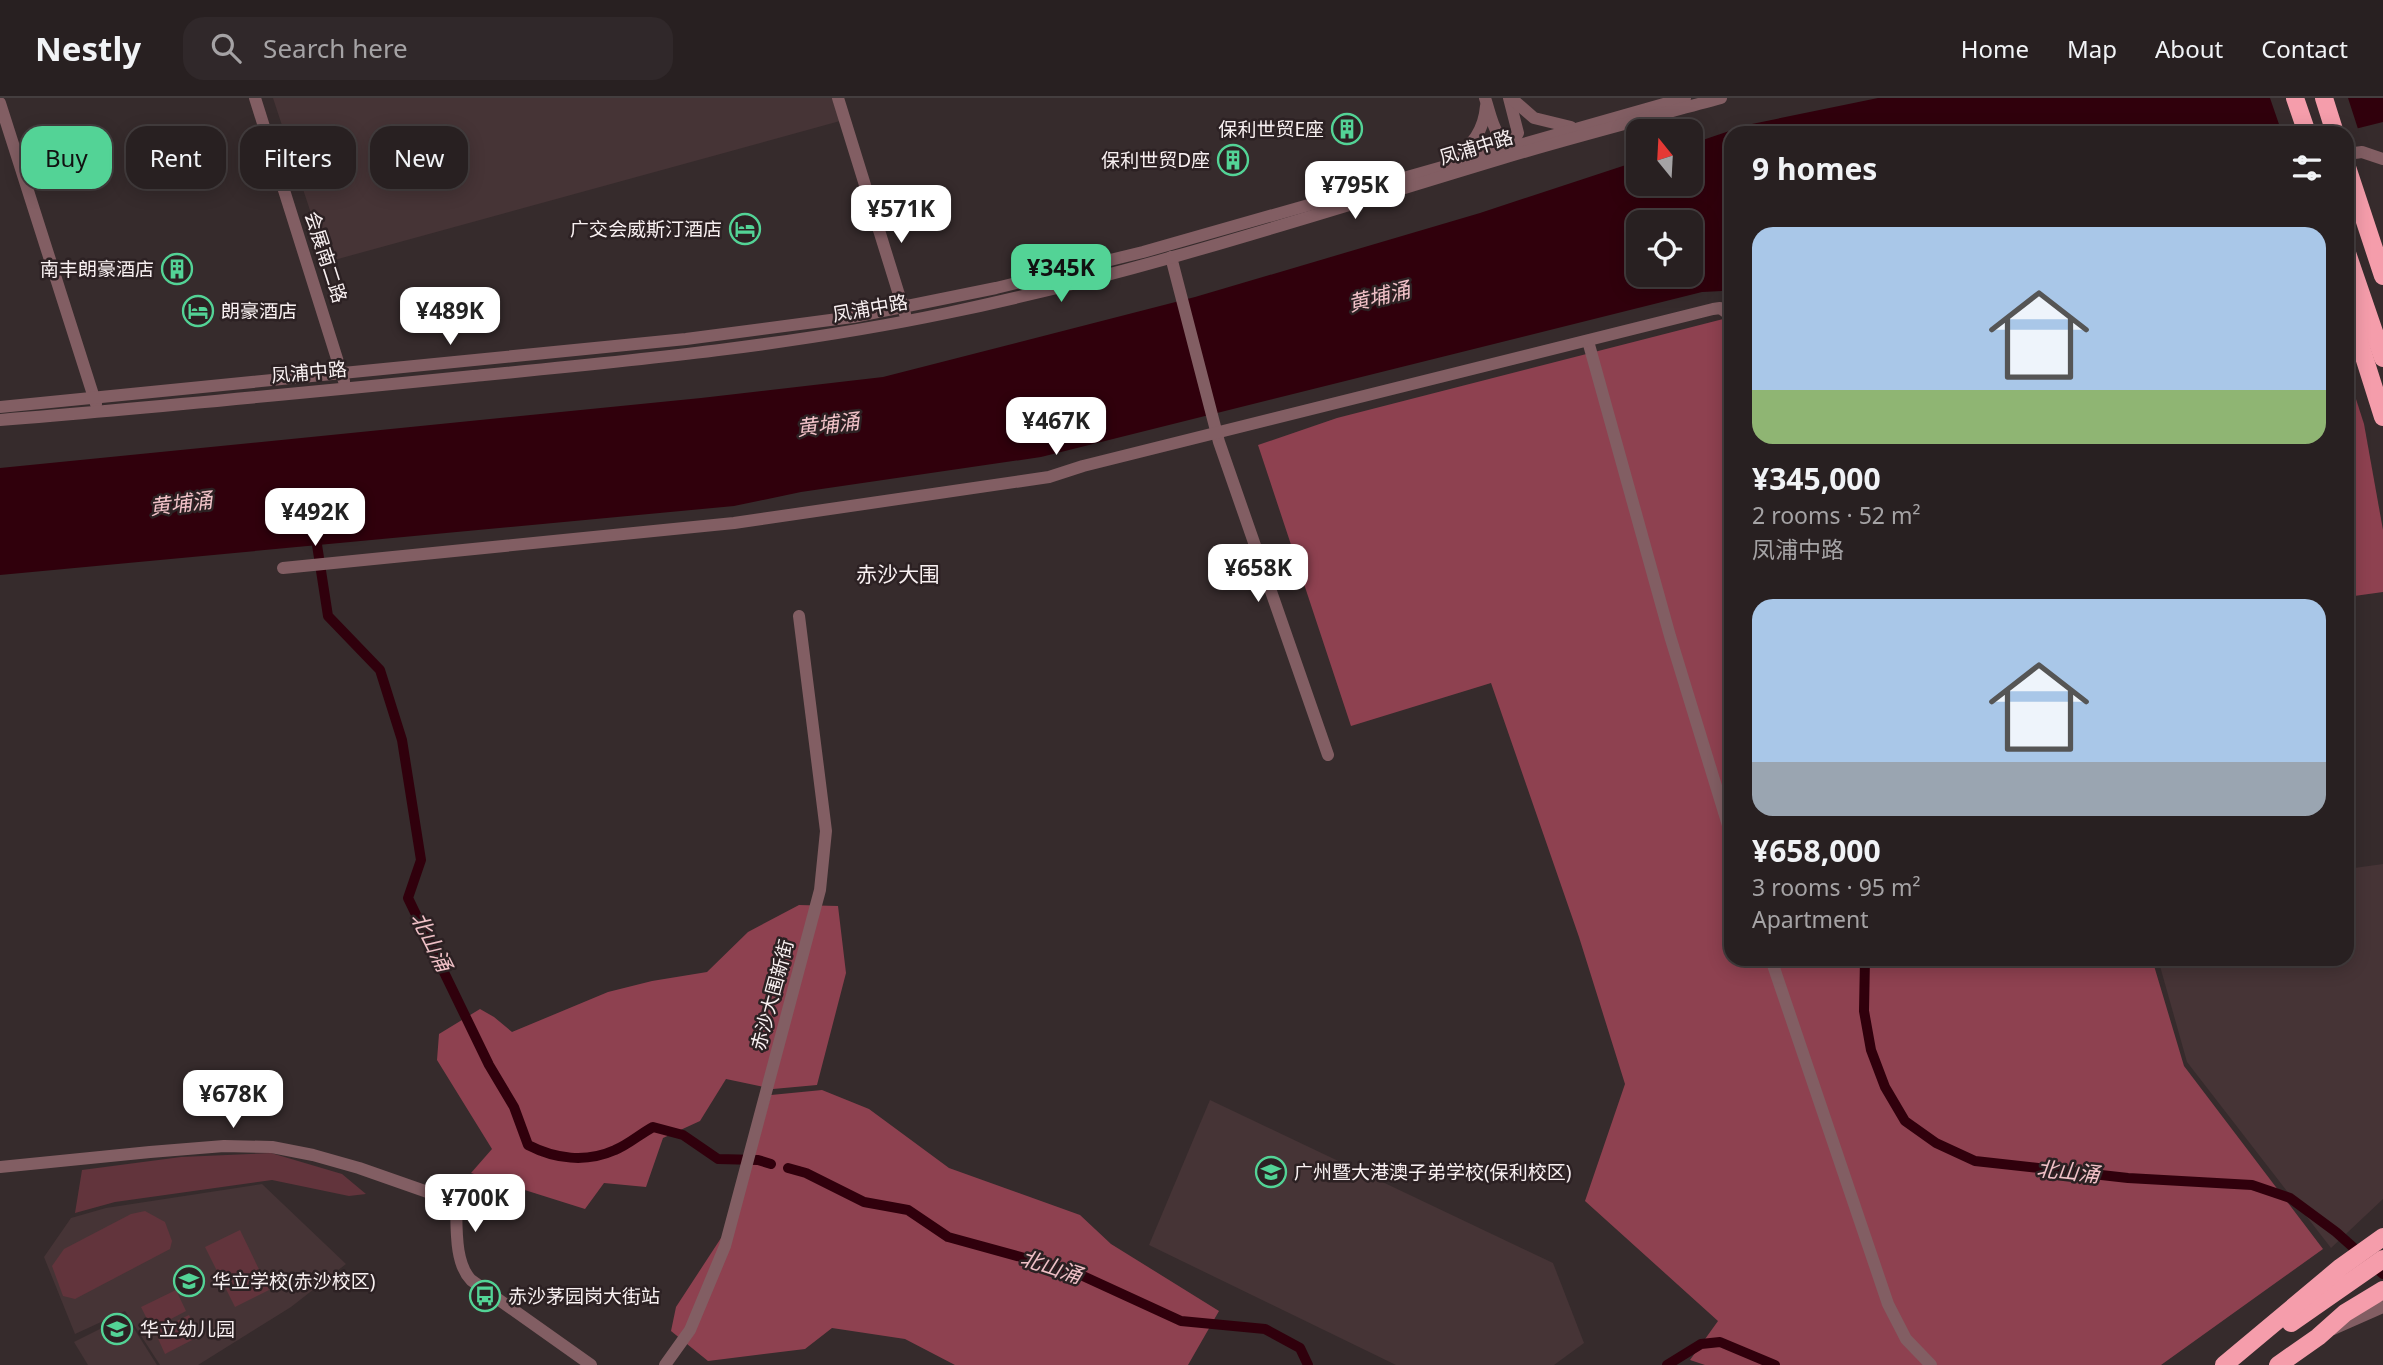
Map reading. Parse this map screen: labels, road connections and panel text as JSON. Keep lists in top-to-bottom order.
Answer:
{
  "streets": {
    "street": ["凤浦中路", "会展南二路", "赤沙大围新街"]
  },
  "crossings": [
    ["凤浦中路", "会展南二路"]
  ],
  "districts": ["赤沙大围"],
  "water": ["黄埔涌", "北山涌"],
  "places": {
    "building": ["保利世贸E座", "保利世贸D座", "南丰朗豪酒店"],
    "hotel": ["广交会威斯汀酒店", "朗豪酒店"],
    "school or university": ["广州暨大港澳子弟学校(保利校区)", "华立学校(赤沙校区)", "华立幼儿园"],
    "bus stop": ["赤沙茅园岗大街站"]
  },
  "north": "top",
  "page": {
    "header": "Nestly",
    "search": "Search here",
    "nav": [
      "Home",
      "Map",
      "About",
      "Contact"
    ],
    "chip": [
      "Buy",
      "Rent",
      "Filters",
      "New"
    ],
    "heading": "9 homes",
    "price": [
      "¥795K",
      "¥571K",
      "¥345K",
      "¥489K",
      "¥467K",
      "¥492K",
      "¥658K",
      "¥678K",
      "¥700K"
    ],
    "list": [
      {
        "name": "¥345,000",
        "note": "2 rooms · 52 m² · 凤浦中路"
      },
      {
        "name": "¥658,000",
        "note": "3 rooms · 95 m² · Apartment"
      }
    ]
  }
}
